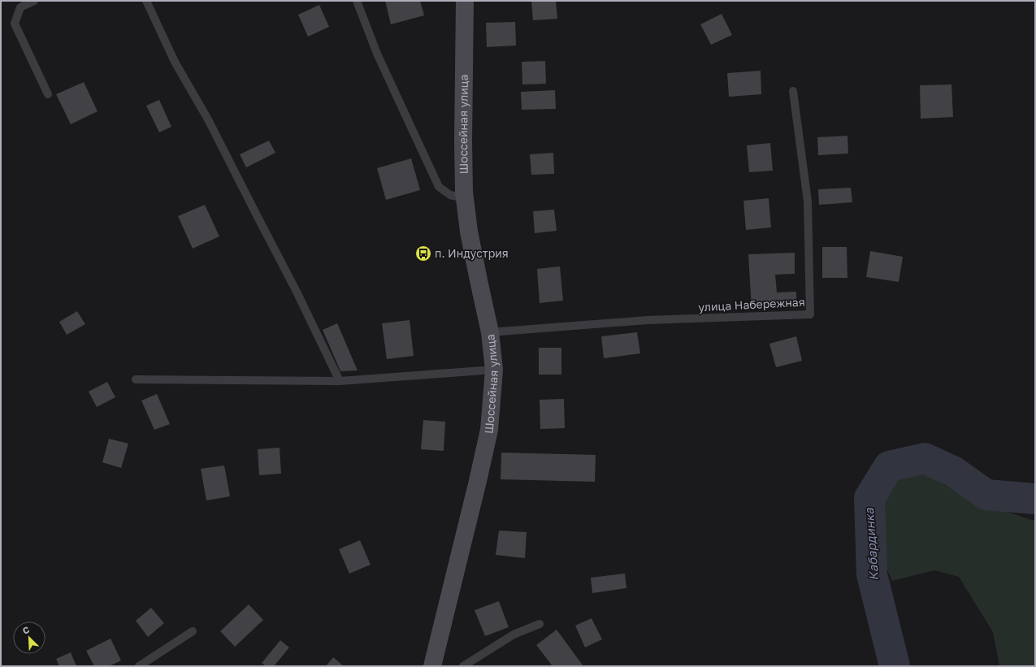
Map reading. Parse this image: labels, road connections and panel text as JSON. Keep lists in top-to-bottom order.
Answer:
{
  "streets": {
    "street": ["Шоссейная улица"],
    "lane": ["улица Набережная"]
  },
  "crossings": [
    ["Шоссейная улица", "улица Набережная"]
  ],
  "water": ["Кабардинка"],
  "places": {
    "bus stop": ["п. Индустрия"]
  },
  "north": "top left"
}
